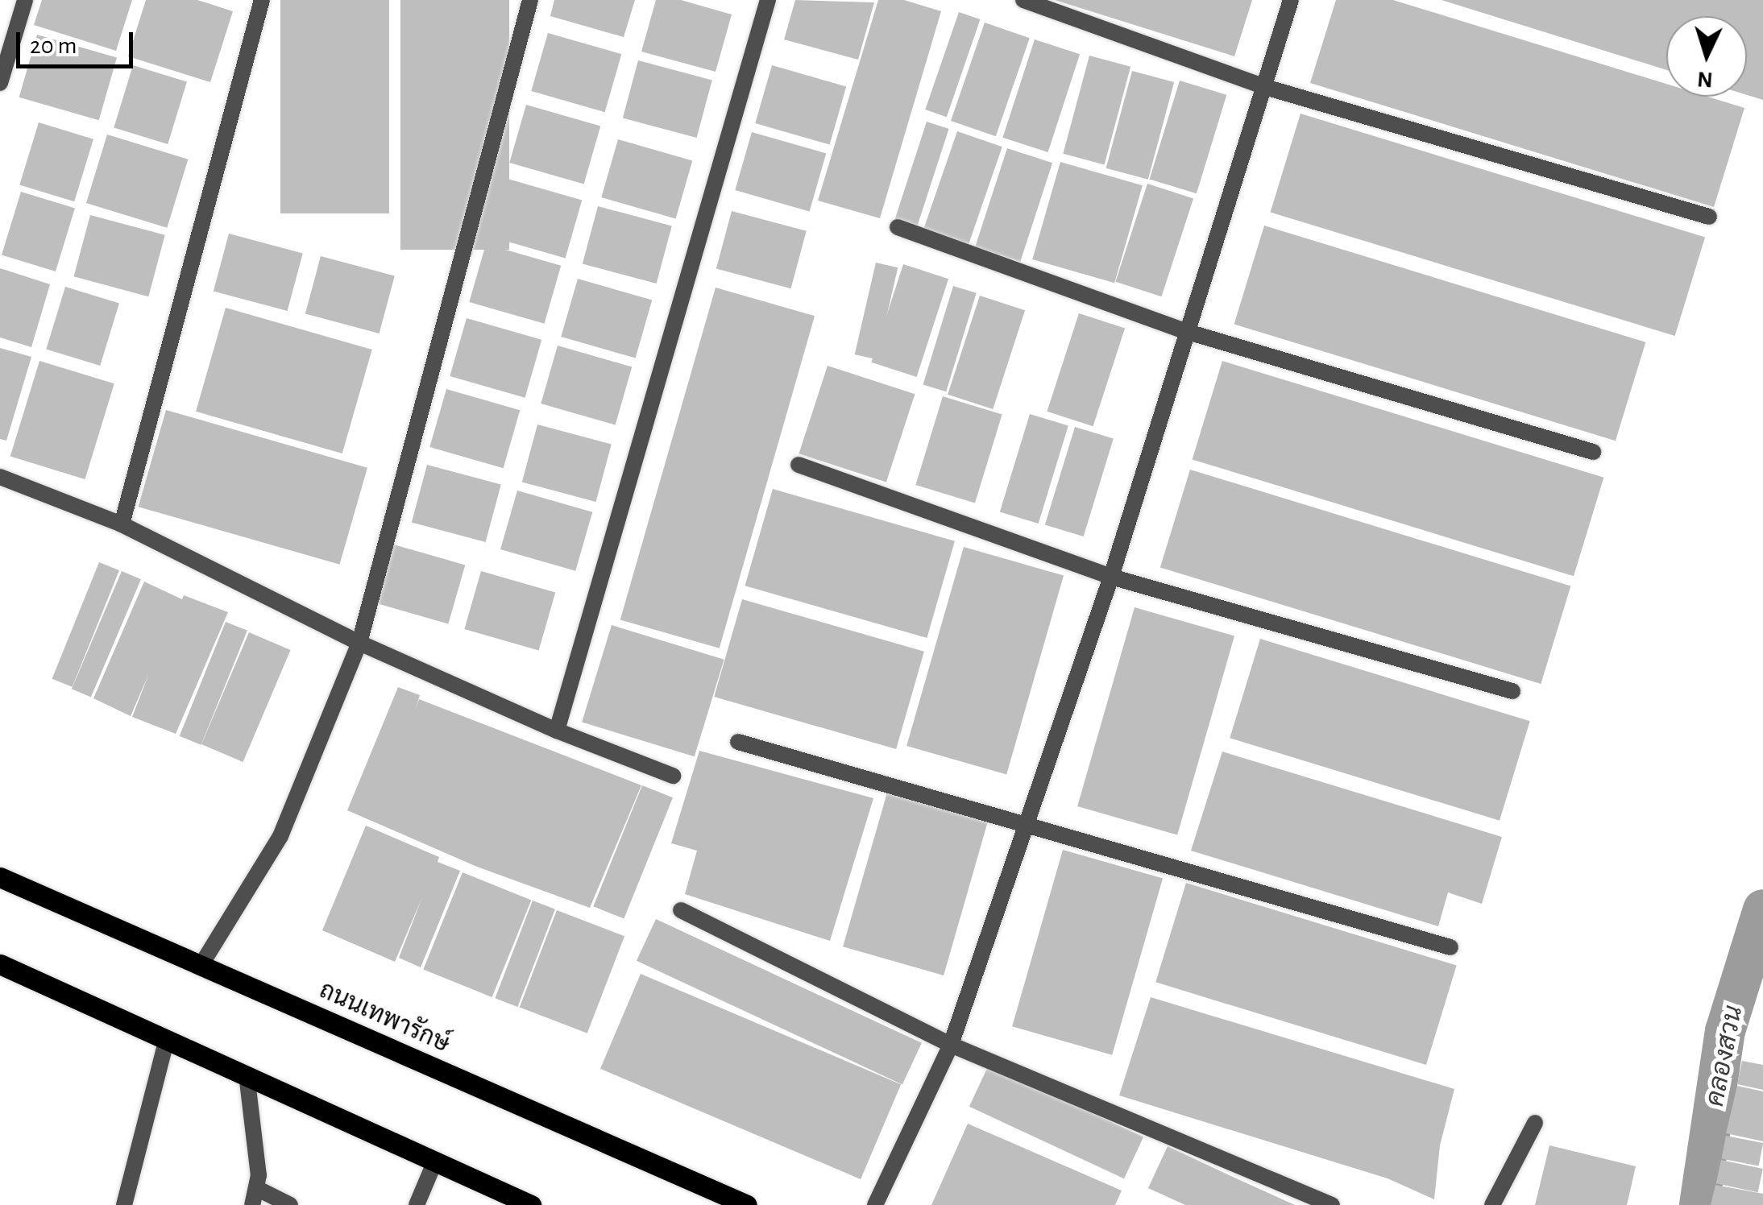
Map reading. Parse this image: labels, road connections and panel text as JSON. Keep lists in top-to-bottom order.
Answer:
{
  "streets": {
    "main road": ["ถนนเทพารักษ์"]
  },
  "water": ["คลองสวน"],
  "scale_bar": "20 m",
  "north": "bottom"
}
